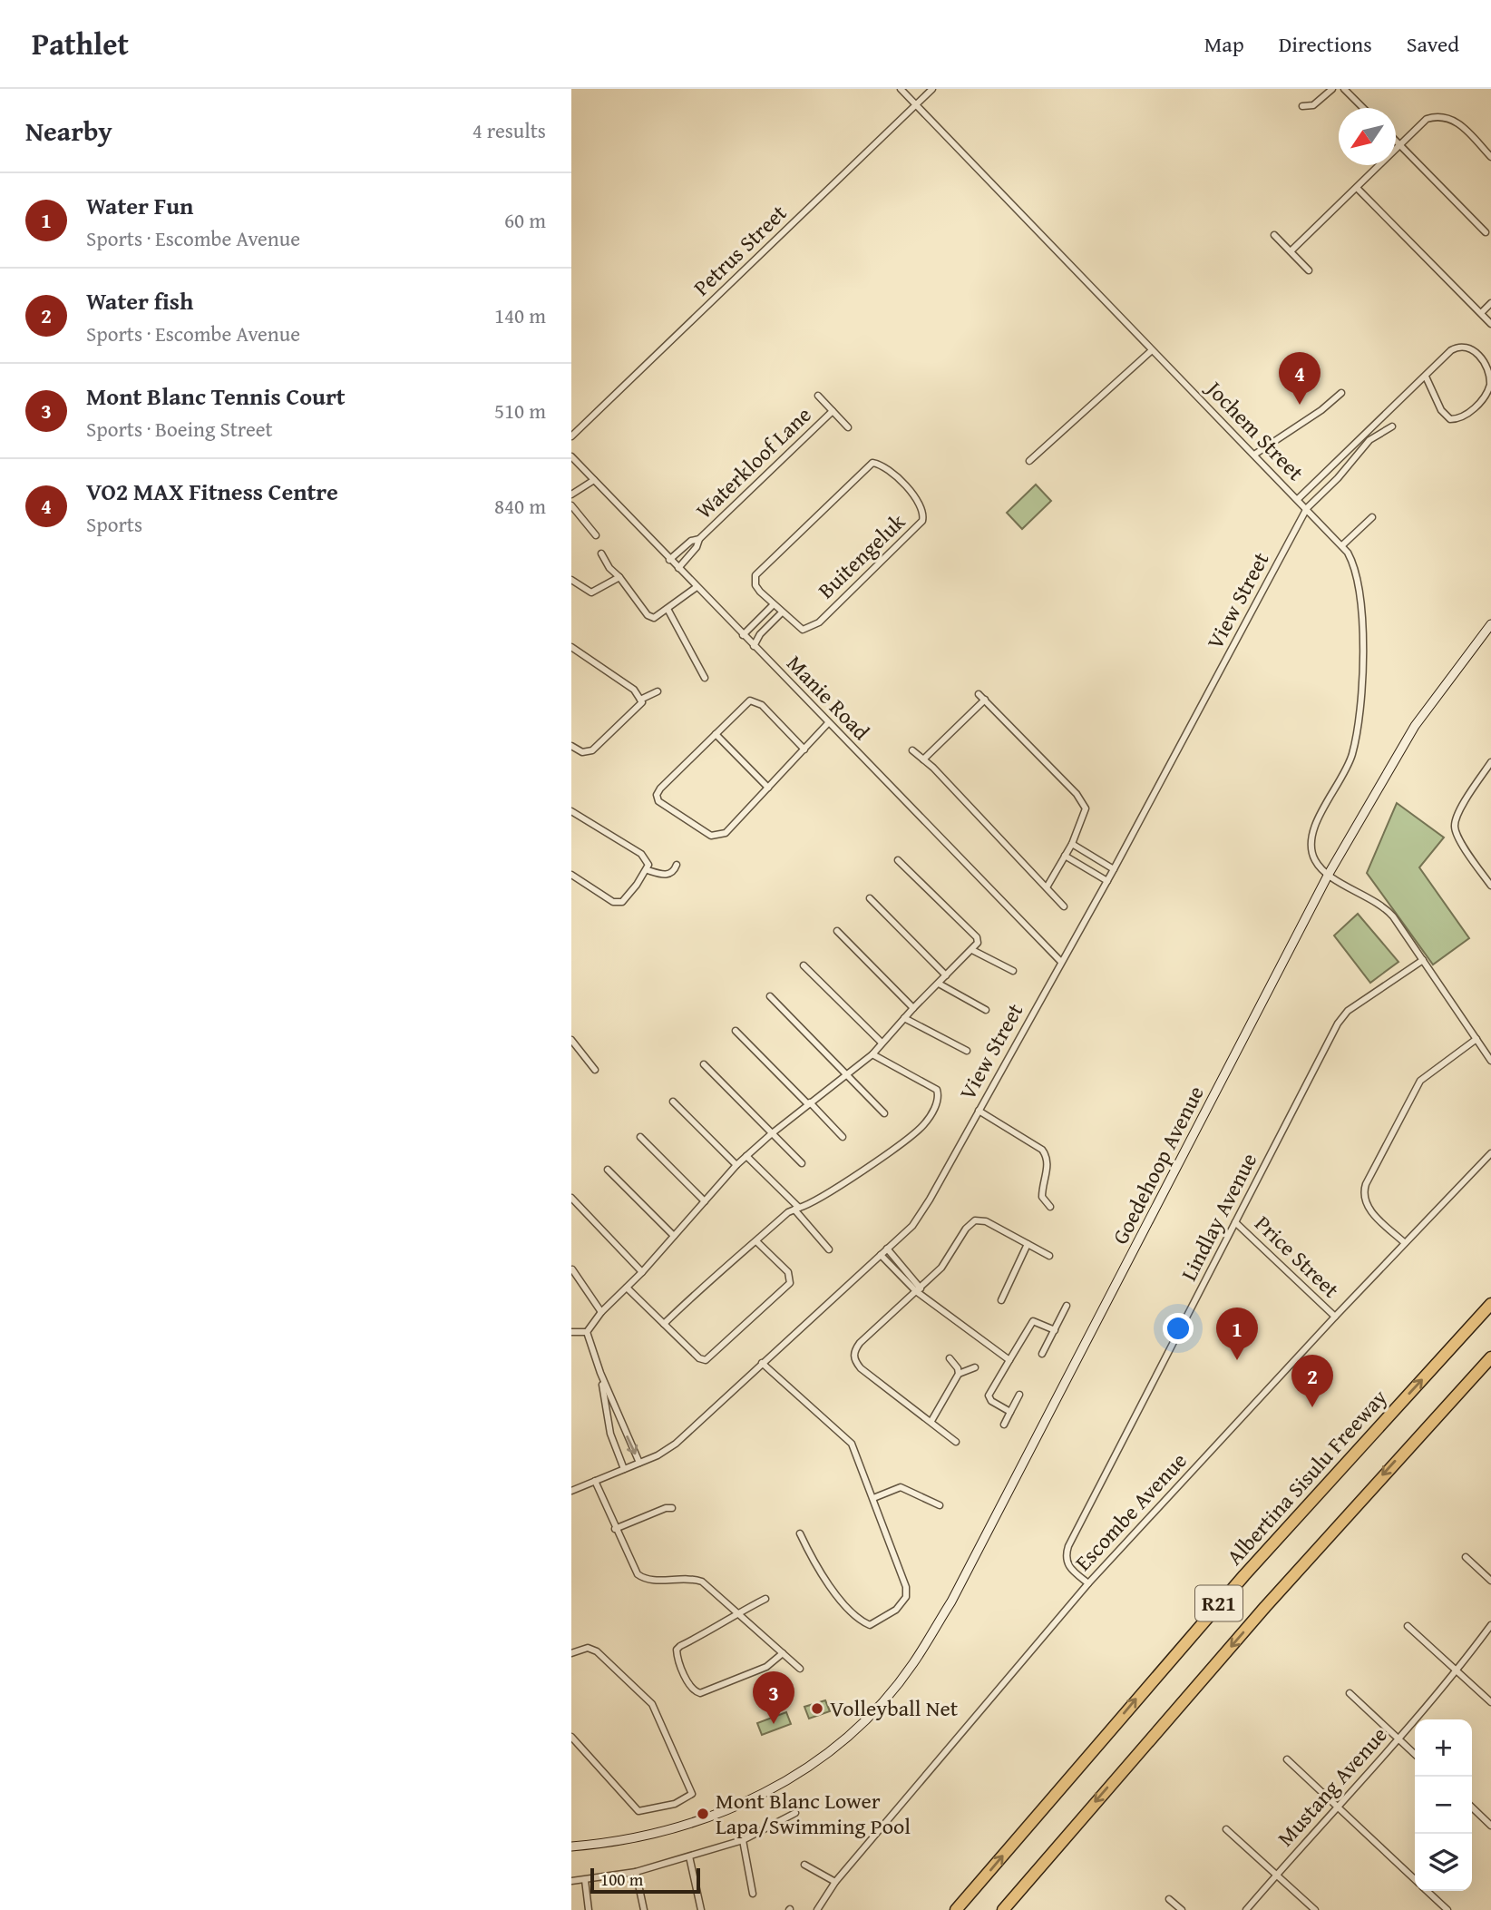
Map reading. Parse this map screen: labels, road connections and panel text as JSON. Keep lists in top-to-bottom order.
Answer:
{
  "streets": {
    "highway": ["Albertina Sisulu Freeway", "R21"],
    "main road": ["Goedehoop Avenue"],
    "street": [
      "Petrus Street",
      "Jochem Street",
      "Waterkloof Lane",
      "Buitengeluk",
      "View Street",
      "Manie Road",
      "Lindlay Avenue",
      "Price Street",
      "Escombe Avenue",
      "Mustang Avenue"
    ]
  },
  "crossings": [
    ["Petrus Street", "Jochem Street"],
    ["Jochem Street", "View Street"],
    ["Jochem Street", "Goedehoop Avenue"],
    ["Waterkloof Lane", "Manie Road"],
    ["View Street", "Manie Road"],
    ["Lindlay Avenue", "Price Street"],
    ["Lindlay Avenue", "Escombe Avenue"],
    ["Price Street", "Escombe Avenue"]
  ],
  "places": ["Volleyball Net", "Mont Blanc Lower Lapa/Swimming Pool"],
  "scale_bar": "100 m",
  "north": "bottom left",
  "page": {
    "header": "Pathlet",
    "nav": ["Map", "Directions", "Saved"],
    "heading": ["Nearby", "4 results"],
    "list": [
      {
        "mark": "1",
        "name": "Water Fun",
        "note": "Sports · Escombe Avenue",
        "value": "60 m"
      },
      {
        "mark": "2",
        "name": "Water fish",
        "note": "Sports · Escombe Avenue",
        "value": "140 m"
      },
      {
        "mark": "3",
        "name": "Mont Blanc Tennis Court",
        "note": "Sports · Boeing Street",
        "value": "510 m"
      },
      {
        "mark": "4",
        "name": "VO2 MAX Fitness Centre",
        "note": "Sports",
        "value": "840 m"
      }
    ],
    "pins": [
      "4",
      "1",
      "2",
      "3"
    ],
    "map_buttons": ["+", "−"],
    "scale": "100 m"
  }
}
